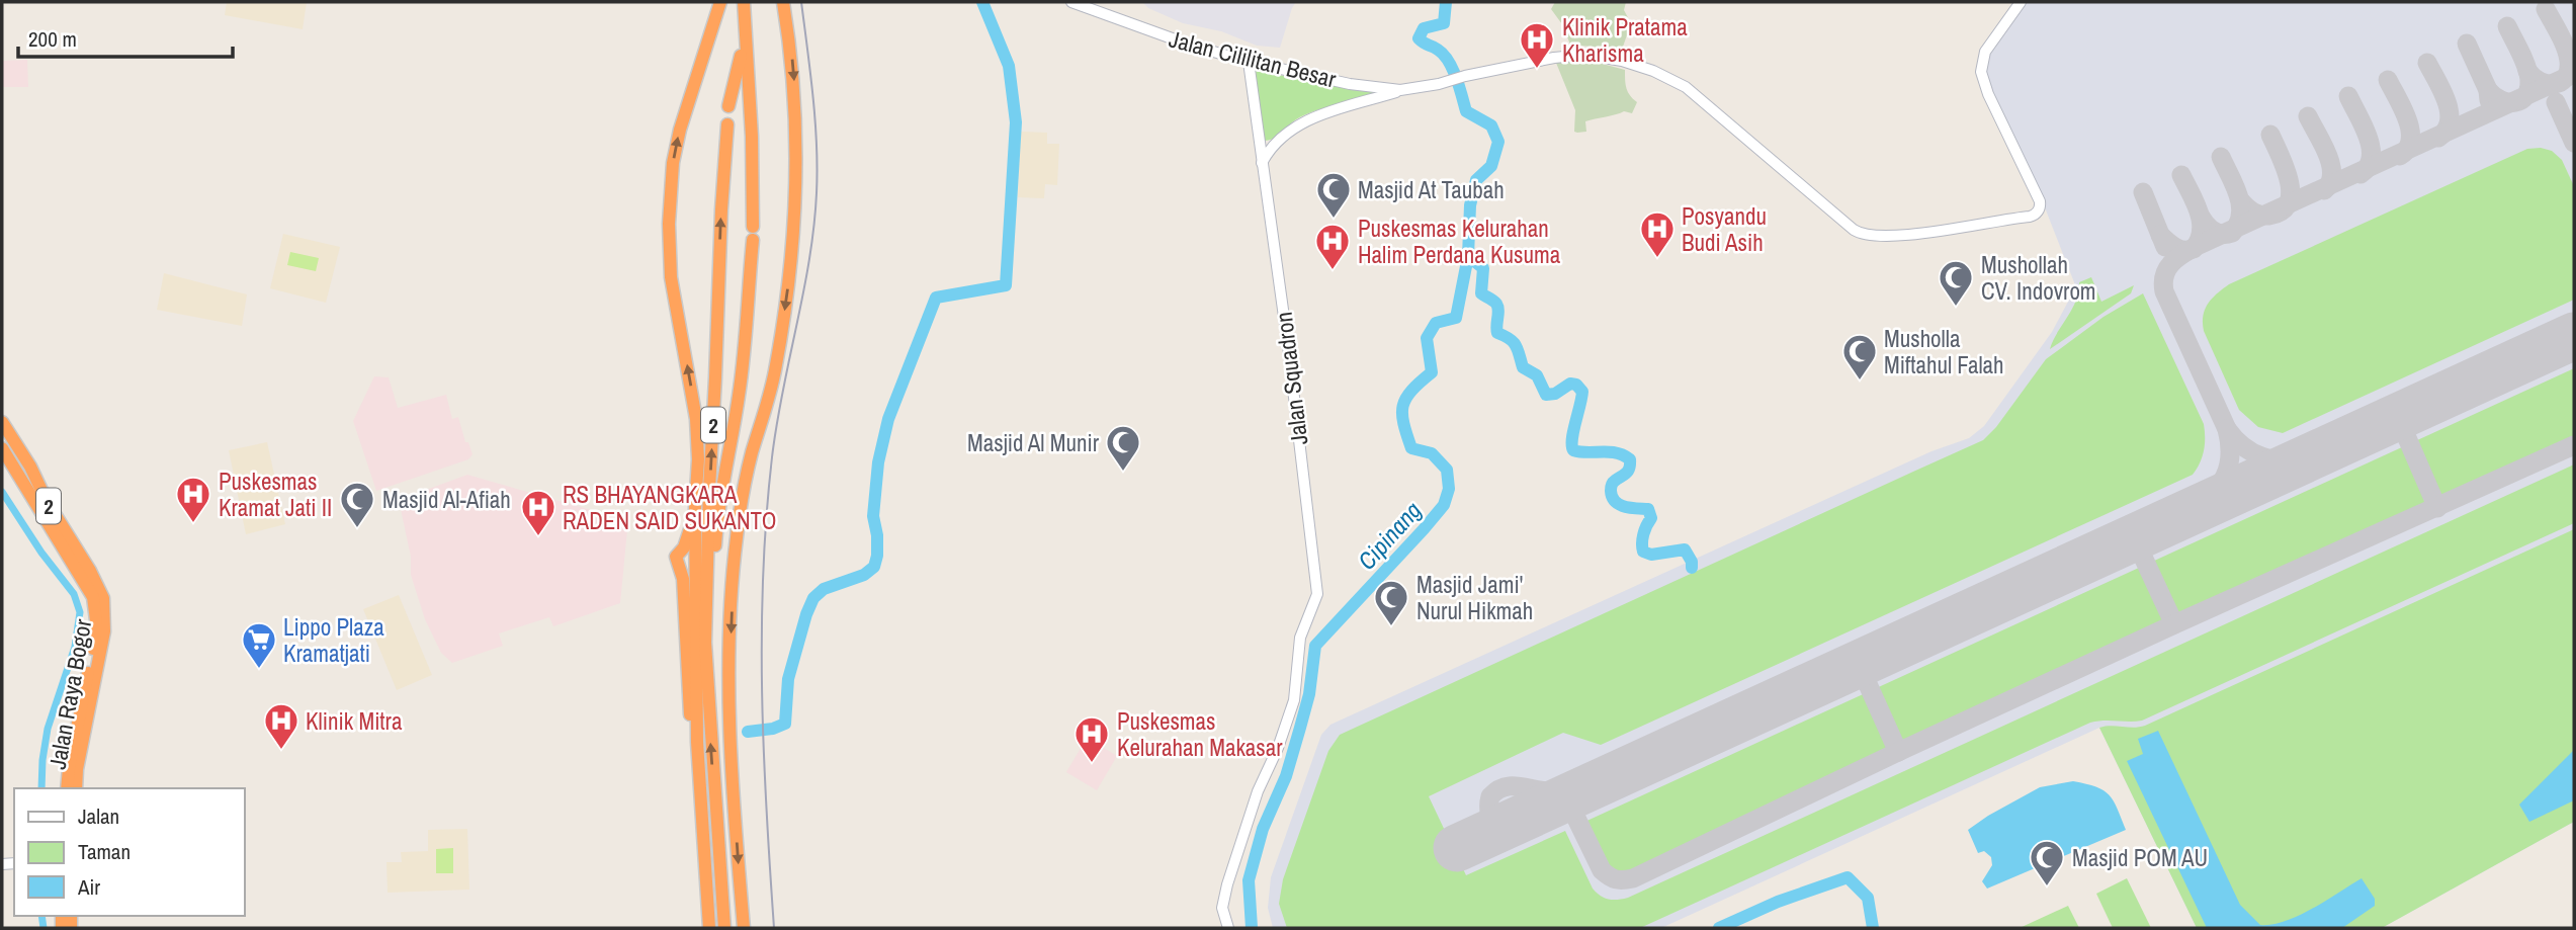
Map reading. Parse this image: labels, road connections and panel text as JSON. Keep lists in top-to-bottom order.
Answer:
{
  "streets": {
    "highway": ["2", "Jalan Raya Bogor"],
    "street": ["Jalan Cililitan Besar", "Jalan Squadron"]
  },
  "crossings": [
    ["Jalan Cililitan Besar", "Jalan Squadron"]
  ],
  "water": ["Cipinang"],
  "places": {
    "hospital": [
      "Klinik Pratama Kharisma",
      "Posyandu Budi Asih",
      "Puskesmas Kelurahan Halim Perdana Kusuma",
      "Puskesmas Kramat Jati II",
      "RS BHAYANGKARA RADEN SAID SUKANTO",
      "Klinik Mitra",
      "Puskesmas Kelurahan Makasar"
    ],
    "mosque": [
      "Masjid At Taubah",
      "Mushollah CV. Indovrom",
      "Musholla Miftahul Falah",
      "Masjid Al Munir",
      "Masjid Al-Afiah",
      "Masjid Jami' Nurul Hikmah",
      "Masjid POM AU"
    ],
    "supermarket": ["Lippo Plaza Kramatjati"]
  },
  "legend": ["Jalan", "Taman", "Air"],
  "scale_bar": "200 m"
}
